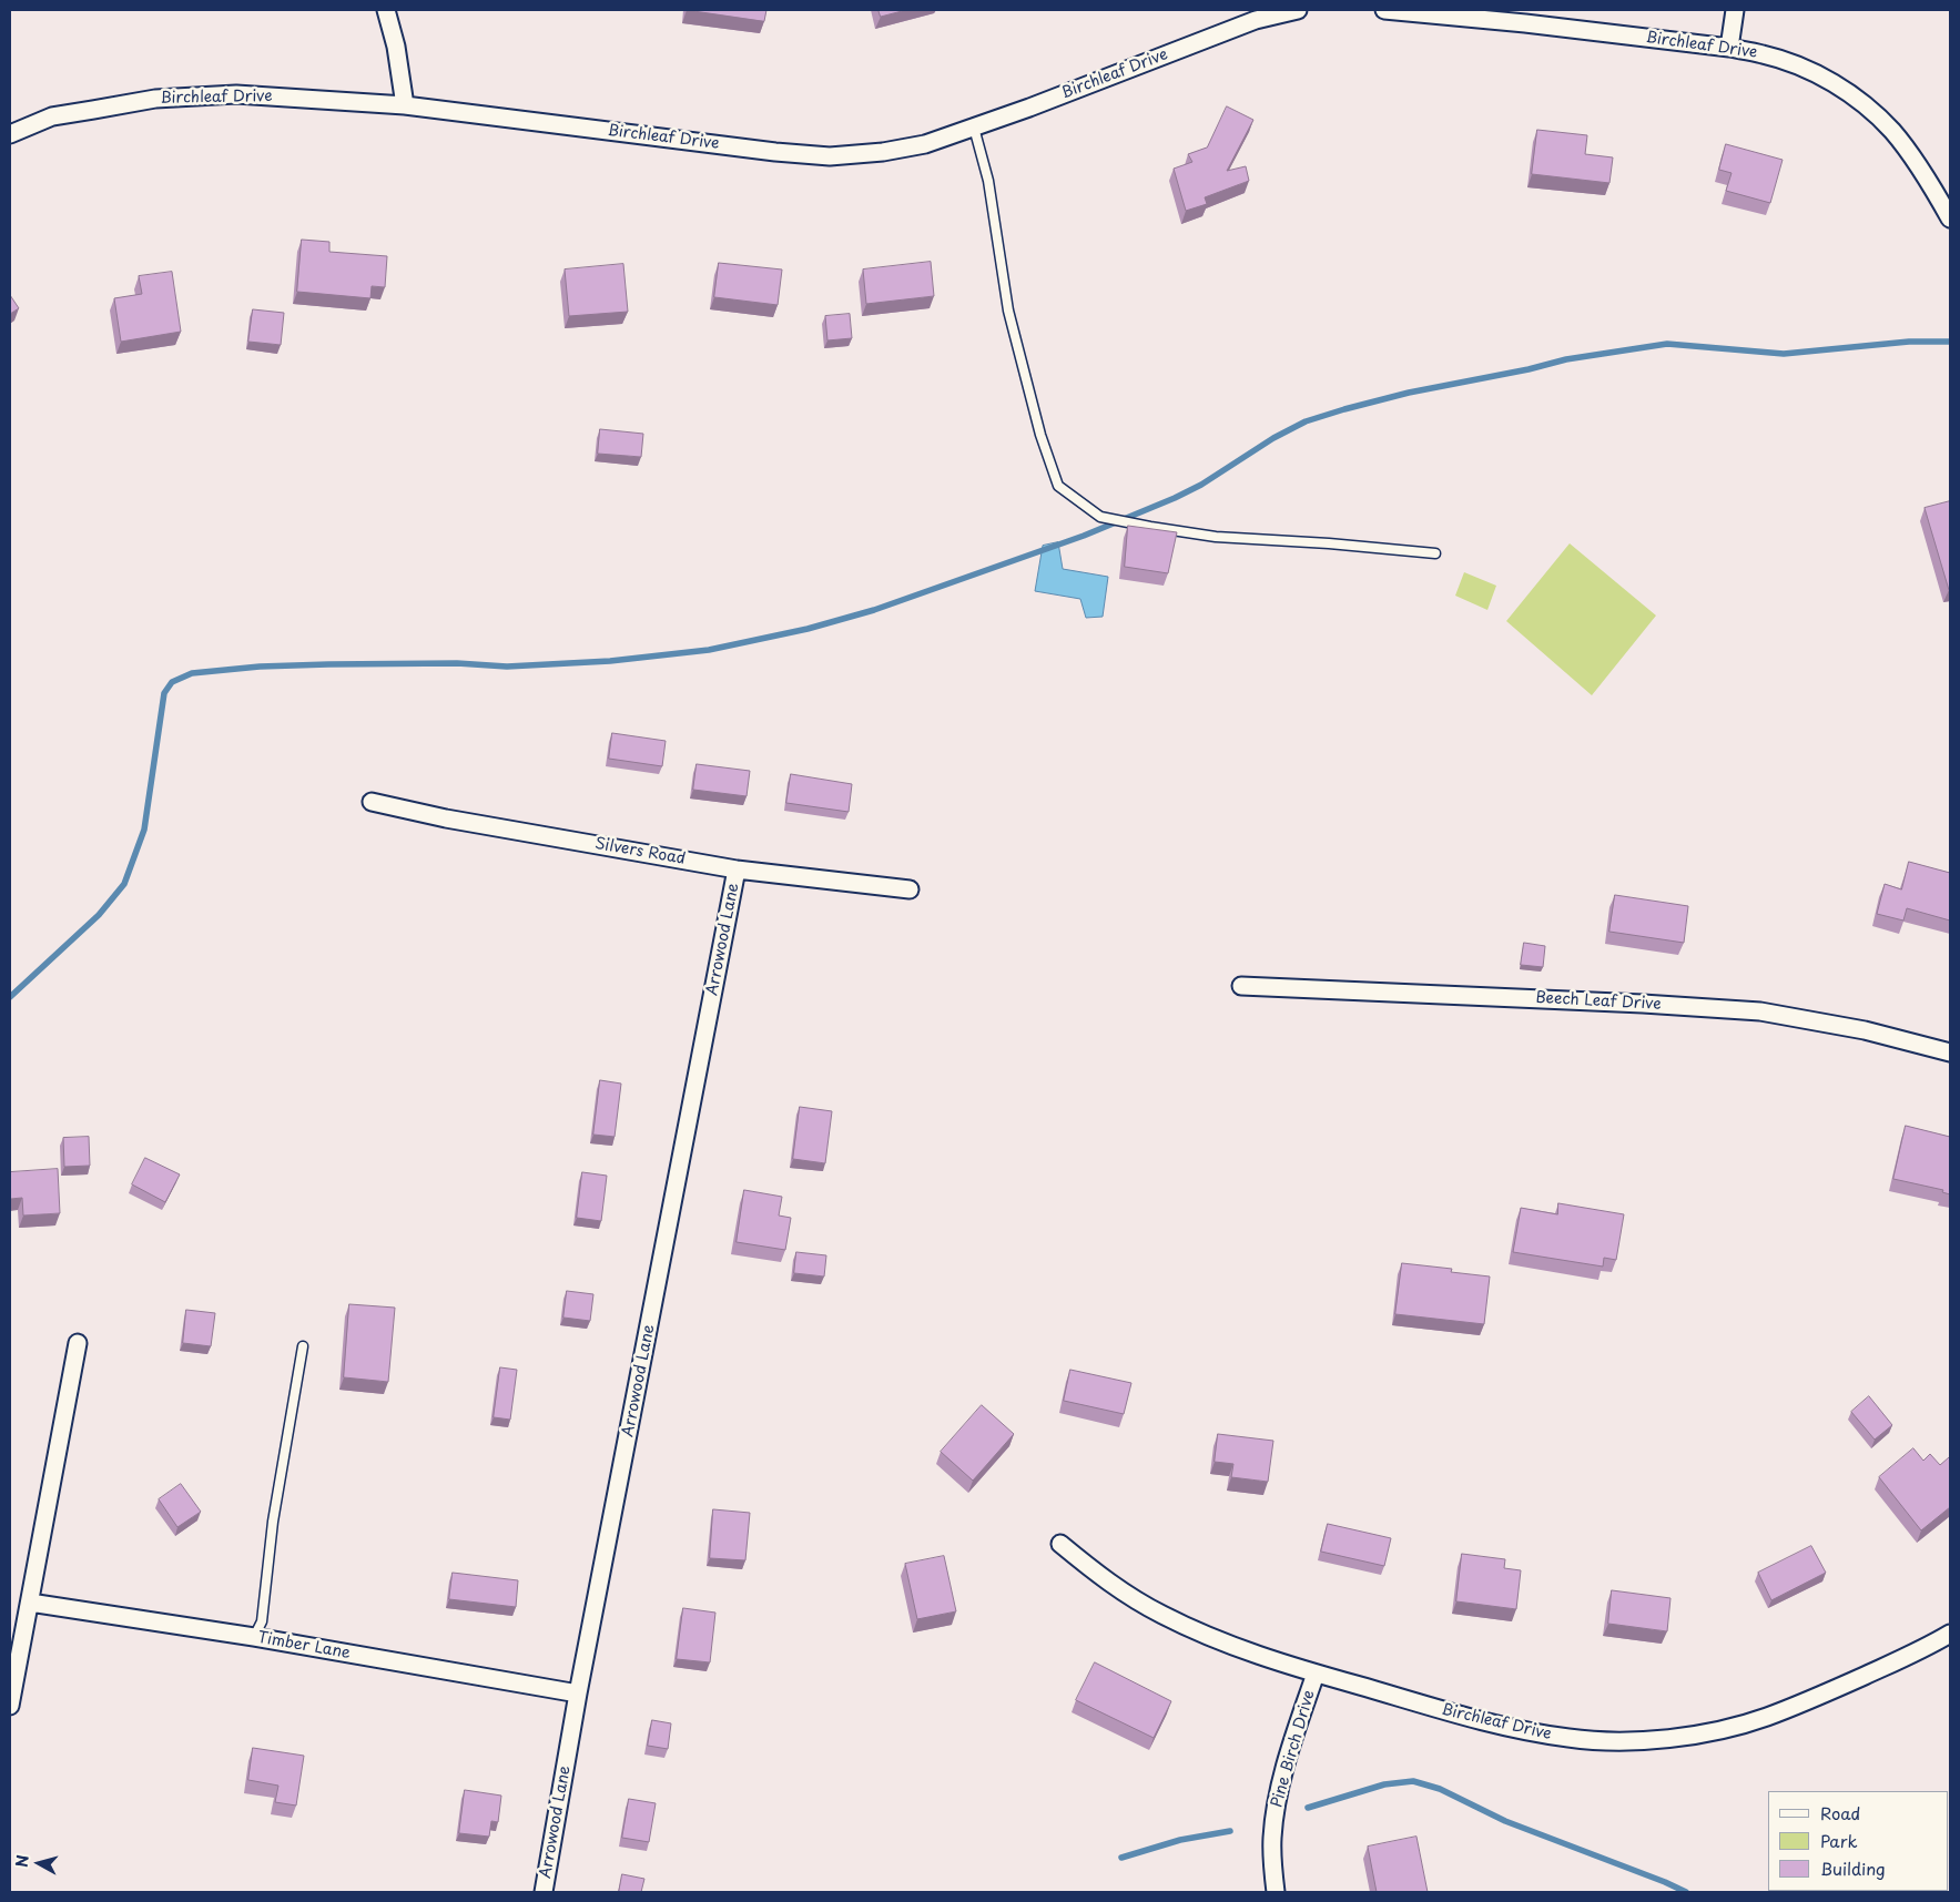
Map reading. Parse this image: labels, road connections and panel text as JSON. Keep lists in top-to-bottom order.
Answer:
{
  "streets": {
    "street": [
      "Birchleaf Drive",
      "Silvers Road",
      "Arrowood Lane",
      "Beech Leaf Drive",
      "Timber Lane",
      "Pine Birch Drive"
    ]
  },
  "crossings": [
    ["Birchleaf Drive", "Pine Birch Drive"],
    ["Silvers Road", "Arrowood Lane"],
    ["Arrowood Lane", "Timber Lane"]
  ],
  "legend": ["Road", "Park", "Building"],
  "north": "left"
}
